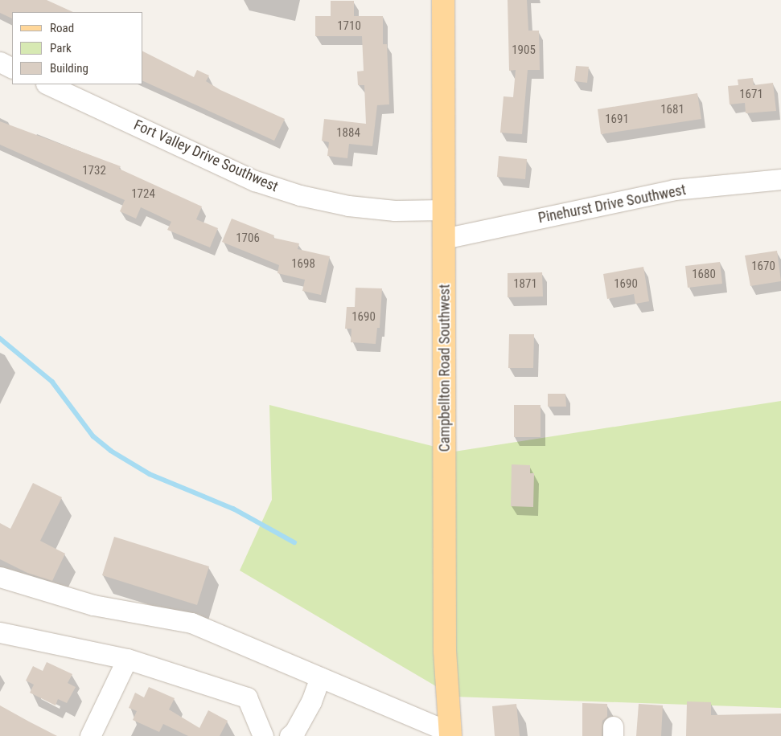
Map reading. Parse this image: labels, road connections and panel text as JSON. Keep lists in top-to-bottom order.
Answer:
{
  "streets": {
    "main road": ["Campbellton Road Southwest"],
    "street": ["Fort Valley Drive Southwest", "Pinehurst Drive Southwest"]
  },
  "crossings": [
    ["Fort Valley Drive Southwest", "Campbellton Road Southwest"],
    ["Pinehurst Drive Southwest", "Campbellton Road Southwest"]
  ],
  "house_numbers": [
    "1710",
    "1905",
    "1671",
    "1681",
    "1691",
    "1884",
    "1732",
    "1724",
    "1706",
    "1698",
    "1670",
    "1680",
    "1871",
    "1690",
    "1690"
  ],
  "legend": ["Road", "Park", "Building"]
}
